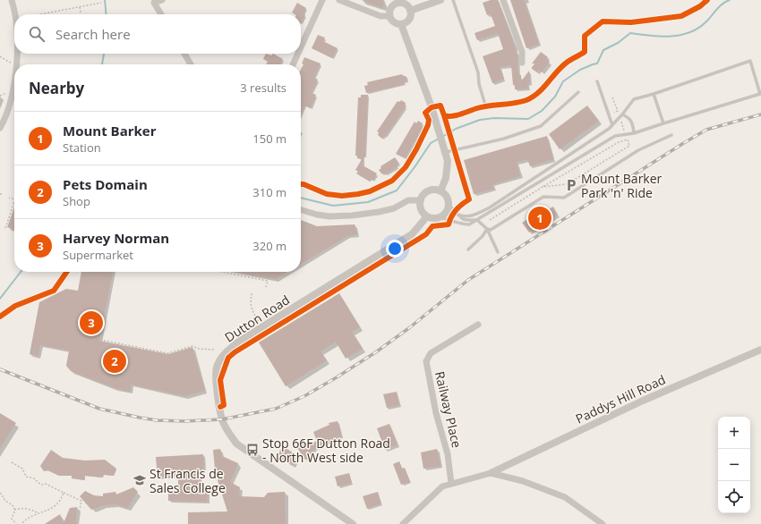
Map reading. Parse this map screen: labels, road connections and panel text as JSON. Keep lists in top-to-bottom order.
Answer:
{
  "streets": {
    "street": ["Dutton Road", "Paddys Hill Road", "Railway Place"]
  },
  "places": {
    "parking": ["Mount Barker Park 'n' Ride"],
    "bus stop": ["Stop 66F Dutton Road - North West side"],
    "school or university": ["St Francis de Sales College"]
  },
  "page": {
    "search": "Search here",
    "heading": ["Nearby", "3 results"],
    "list": [
      {
        "mark": "1",
        "name": "Mount Barker",
        "note": "Station",
        "value": "150 m"
      },
      {
        "mark": "2",
        "name": "Pets Domain",
        "note": "Shop",
        "value": "310 m"
      },
      {
        "mark": "3",
        "name": "Harvey Norman",
        "note": "Supermarket",
        "value": "320 m"
      }
    ],
    "pins": ["1", "3", "2"],
    "map_buttons": ["+", "−"]
  }
}
